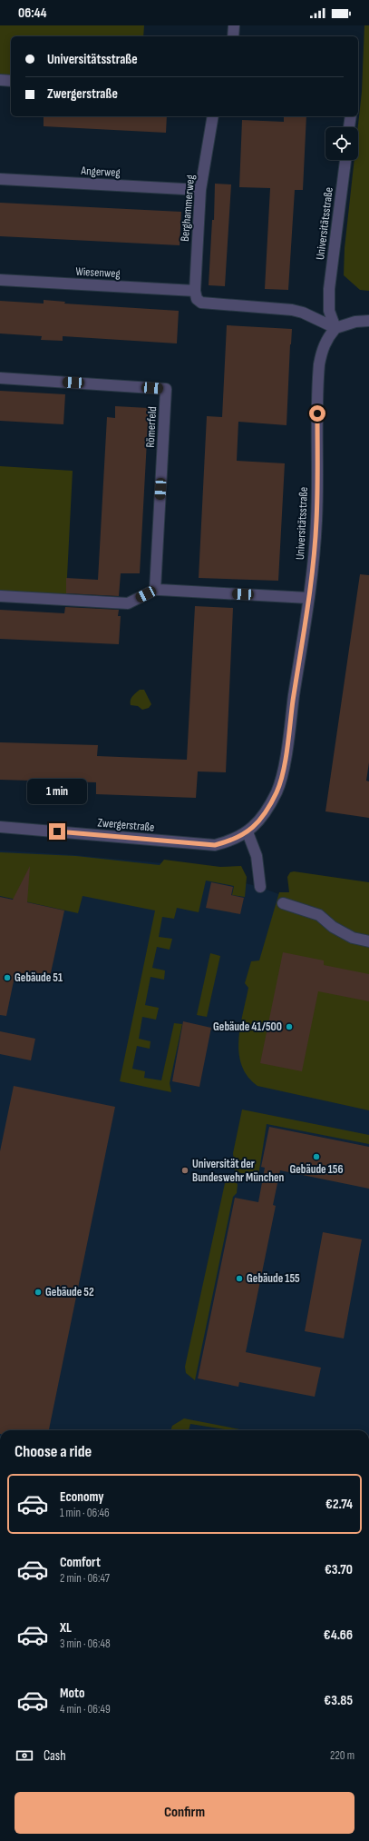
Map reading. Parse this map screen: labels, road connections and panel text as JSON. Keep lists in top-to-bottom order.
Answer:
{
  "streets": {
    "street": [
      "Angerweg",
      "Berghammerweg",
      "Universitätsstraße",
      "Wiesenweg",
      "Römerfeld",
      "Zwergerstraße"
    ]
  },
  "crossings": [
    ["Angerweg", "Berghammerweg"],
    ["Berghammerweg", "Wiesenweg"],
    ["Universitätsstraße", "Zwergerstraße"]
  ],
  "places": [
    "Gebäude 51",
    "Gebäude 41/500",
    "Gebäude 156",
    "Universität der Bundeswehr München",
    "Gebäude 155",
    "Gebäude 52"
  ],
  "page": {
    "status": "06:44",
    "banner": ["Universitätsstraße", "Zwergerstraße"],
    "bubble": "1 min",
    "heading": "Choose a ride",
    "list": [
      {
        "name": "Economy",
        "note": "1 min · 06:46",
        "value": "€2.74"
      },
      {
        "name": "Comfort",
        "note": "2 min · 06:47",
        "value": "€3.70"
      },
      {
        "name": "XL",
        "note": "3 min · 06:48",
        "value": "€4.66"
      },
      {
        "name": "Moto",
        "note": "4 min · 06:49",
        "value": "€3.85"
      }
    ],
    "pay": ["Cash", "220 m"],
    "buttons": "Confirm"
  }
}
